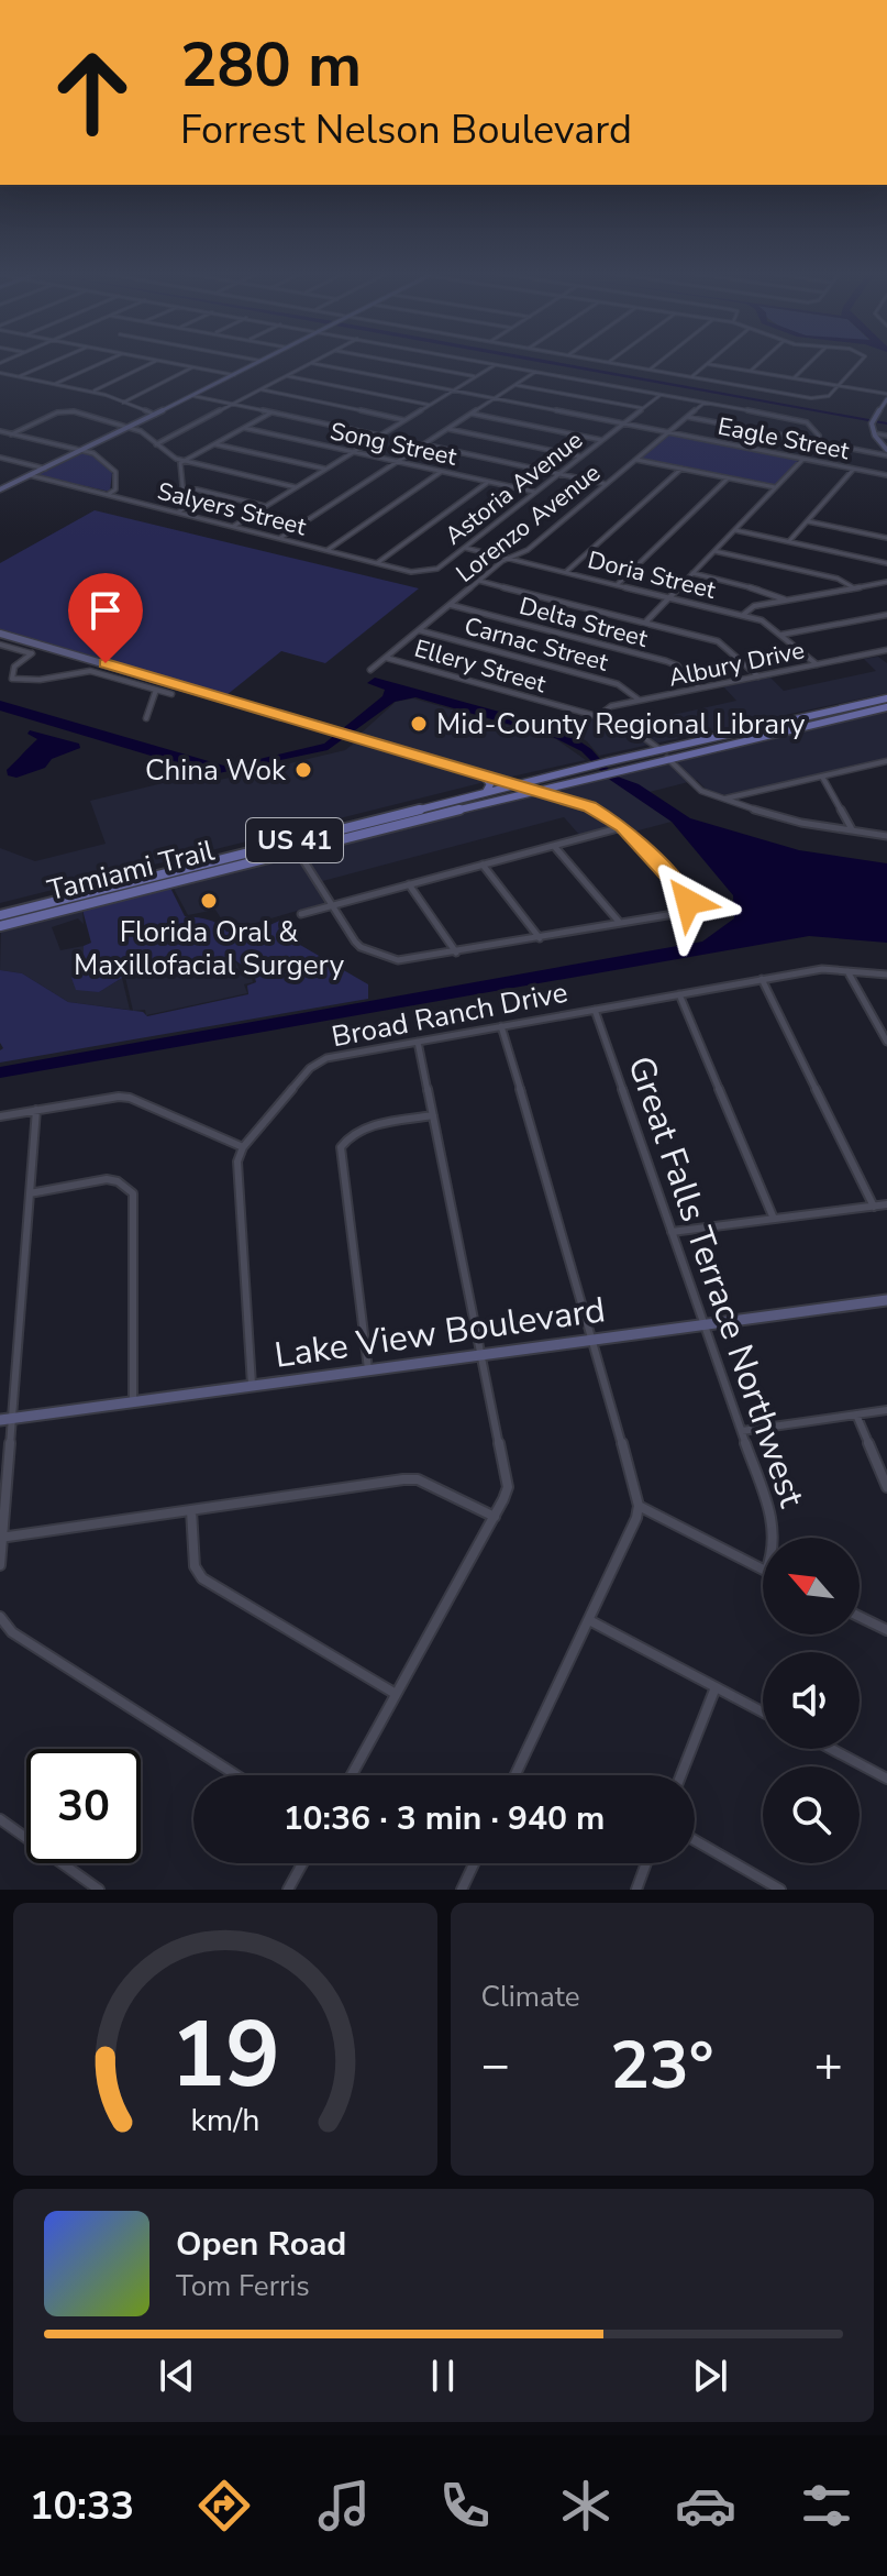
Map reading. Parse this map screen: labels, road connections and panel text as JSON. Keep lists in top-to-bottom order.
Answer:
{
  "streets": {
    "main road": ["US 41", "Tamiami Trail"],
    "street": [
      "Eagle Street",
      "Song Street",
      "Astoria Avenue",
      "Salyers Street",
      "Lorenzo Avenue",
      "Doria Street",
      "Delta Street",
      "Carnac Street",
      "Albury Drive",
      "Ellery Street",
      "Broad Ranch Drive",
      "Great Falls Terrace Northwest",
      "Lake View Boulevard"
    ]
  },
  "crossings": [
    ["Eagle Street", "Astoria Avenue"],
    ["Eagle Street", "Lorenzo Avenue"],
    ["Song Street", "Astoria Avenue"],
    ["Astoria Avenue", "Salyers Street"],
    ["Astoria Avenue", "Doria Street"],
    ["Lorenzo Avenue", "Doria Street"],
    ["Lorenzo Avenue", "Delta Street"],
    ["Lorenzo Avenue", "Carnac Street"],
    ["Lorenzo Avenue", "Ellery Street"],
    ["Doria Street", "Albury Drive"],
    ["Delta Street", "Albury Drive"],
    ["Carnac Street", "Albury Drive"],
    ["Albury Drive", "Ellery Street"],
    ["Ellery Street", "Tamiami Trail"],
    ["Broad Ranch Drive", "Great Falls Terrace Northwest"],
    ["Great Falls Terrace Northwest", "Lake View Boulevard"]
  ],
  "places": ["Mid-County Regional Library", "China Wok", "Florida Oral & Maxillofacial Surgery"],
  "north": "top left",
  "page": {
    "turn": ["280 m", "Forrest Nelson Boulevard"],
    "limit": "30",
    "trip": "10:36 · 3 min · 940 m",
    "tile": "Climate",
    "heat": ["−", "23°", "+"],
    "song": ["Open Road", "Tom Ferris"],
    "tabs": "10:33",
    "gauge": ["19", "km/h"]
  }
}
